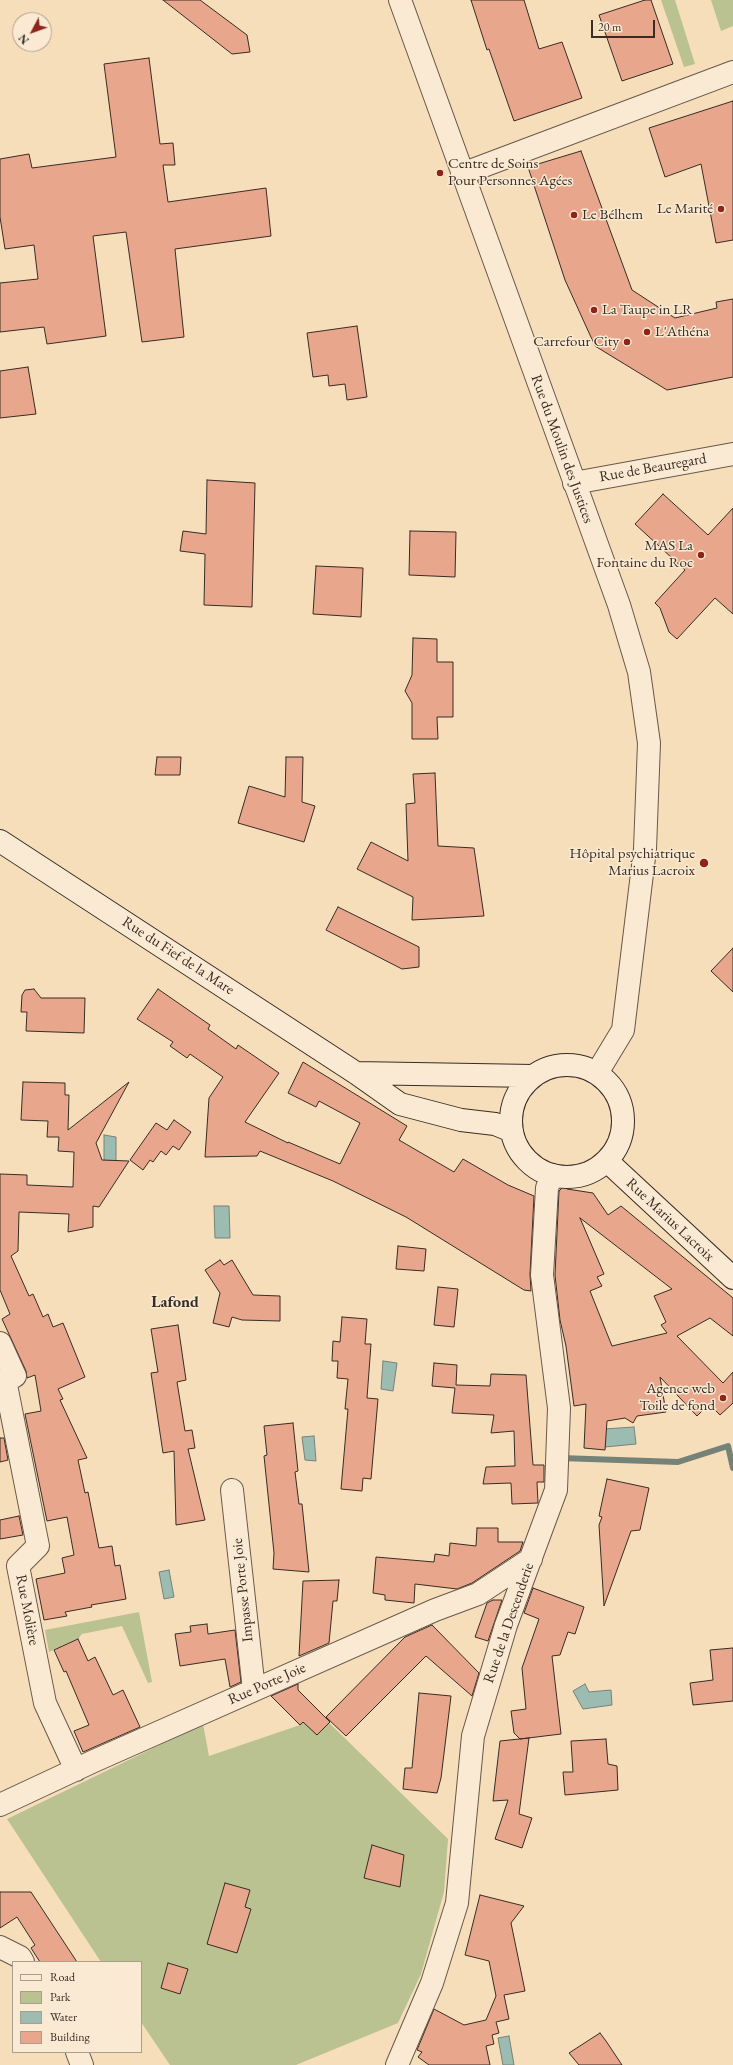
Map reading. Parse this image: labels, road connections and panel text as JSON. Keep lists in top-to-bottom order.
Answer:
{
  "streets": {
    "street": [
      "Rue du Moulin des Justices",
      "Rue de Beauregard",
      "Rue du Fief de la Mare",
      "Rue Marius Lacroix",
      "Impasse Porte Joie",
      "Rue Molière",
      "Rue de la Descenderie",
      "Rue Porte Joie"
    ]
  },
  "crossings": [
    ["Rue du Moulin des Justices", "Rue de Beauregard"],
    ["Rue du Moulin des Justices", "Rue du Fief de la Mare"],
    ["Rue du Moulin des Justices", "Rue Marius Lacroix"],
    ["Rue du Moulin des Justices", "Rue de la Descenderie"],
    ["Rue du Fief de la Mare", "Rue Marius Lacroix"],
    ["Rue du Fief de la Mare", "Rue de la Descenderie"],
    ["Rue Marius Lacroix", "Rue de la Descenderie"],
    ["Impasse Porte Joie", "Rue Porte Joie"],
    ["Rue Molière", "Rue Porte Joie"],
    ["Rue de la Descenderie", "Rue Porte Joie"]
  ],
  "districts": ["Lafond"],
  "places": [
    "Centre de Soins Pour Personnes Agées",
    "Le Marité",
    "Le Bélhem",
    "La Taupe in LR",
    "L'Athéna",
    "Carrefour City",
    "MAS La Fontaine du Roc",
    "Hôpital psychiatrique Marius Lacroix",
    "Agence web Toile de fond"
  ],
  "legend": [
    "Road",
    "Park",
    "Water",
    "Building"
  ],
  "scale_bar": "20 m",
  "north": "bottom left"
}
